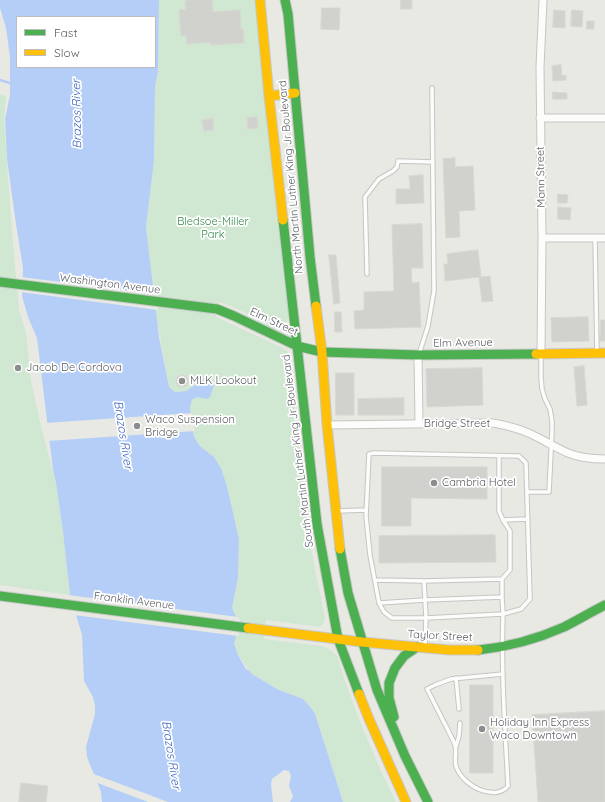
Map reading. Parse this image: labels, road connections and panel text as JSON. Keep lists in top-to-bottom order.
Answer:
{
  "streets": {
    "main road": [
      "North Martin Luther King Jr Boulevard",
      "Washington Avenue",
      "Elm Street",
      "Elm Avenue",
      "South Martin Luther King Jr Boulevard",
      "Franklin Avenue",
      "Taylor Street"
    ],
    "street": ["Mann Street", "Bridge Street"]
  },
  "crossings": [
    ["North Martin Luther King Jr Boulevard", "Elm Street"],
    ["North Martin Luther King Jr Boulevard", "Elm Avenue"],
    ["North Martin Luther King Jr Boulevard", "South Martin Luther King Jr Boulevard"],
    ["Mann Street", "Elm Avenue"],
    ["Washington Avenue", "Elm Street"],
    ["Elm Street", "Elm Avenue"],
    ["Elm Street", "South Martin Luther King Jr Boulevard"],
    ["South Martin Luther King Jr Boulevard", "Taylor Street"],
    ["Franklin Avenue", "Taylor Street"]
  ],
  "water": ["Brazos River"],
  "parks": ["Bledsoe-Miller Park"],
  "places": [
    "Jacob De Cordova",
    "MLK Lookout",
    "Waco Suspension Bridge",
    "Cambria Hotel",
    "Holiday Inn Express Waco Downtown"
  ],
  "legend": ["Fast", "Slow"]
}
